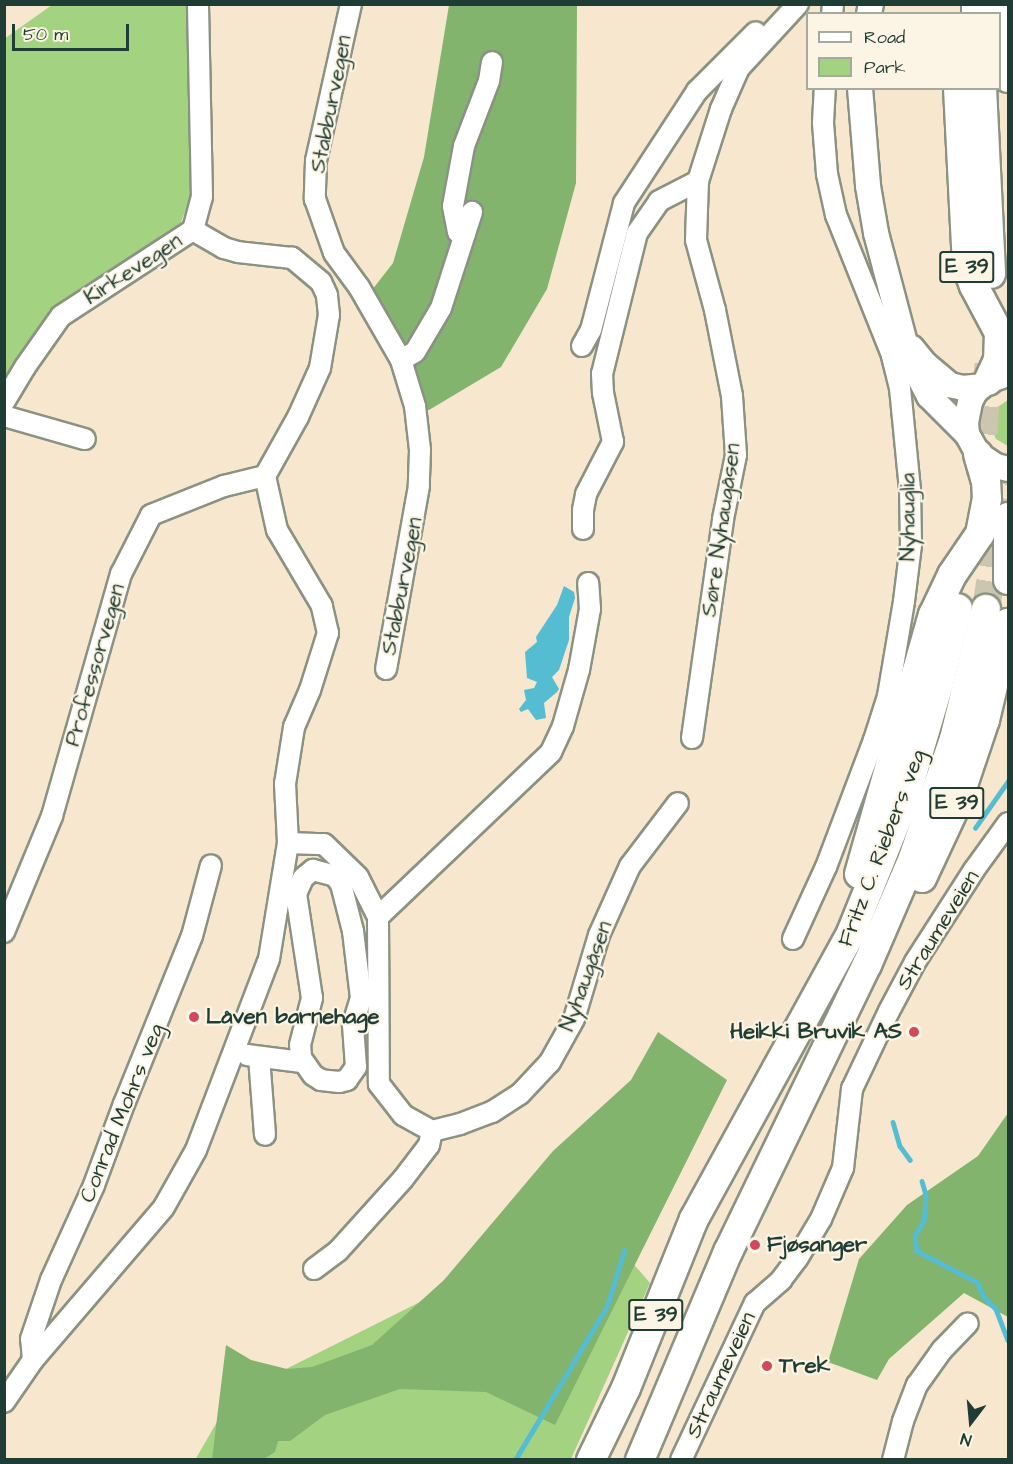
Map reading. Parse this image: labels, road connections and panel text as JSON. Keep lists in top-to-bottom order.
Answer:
{
  "streets": {
    "highway": ["E 39", "Fritz C. Riebers veg"],
    "street": [
      "Stabburvegen",
      "Kirkevegen",
      "Nyhauglia",
      "Søre Nyhaugåsen",
      "Professorvegen",
      "Straumeveien",
      "Nyhaugåsen",
      "Conrad Mohrs veg"
    ]
  },
  "crossings": [
    ["E 39", "Fritz C. Riebers veg"]
  ],
  "places": [
    "Låven barnehage",
    "Heikki Bruvik AS",
    "Fjøsanger",
    "Trek"
  ],
  "legend": ["Road", "Park"],
  "scale_bar": "50 m",
  "north": "bottom"
}
